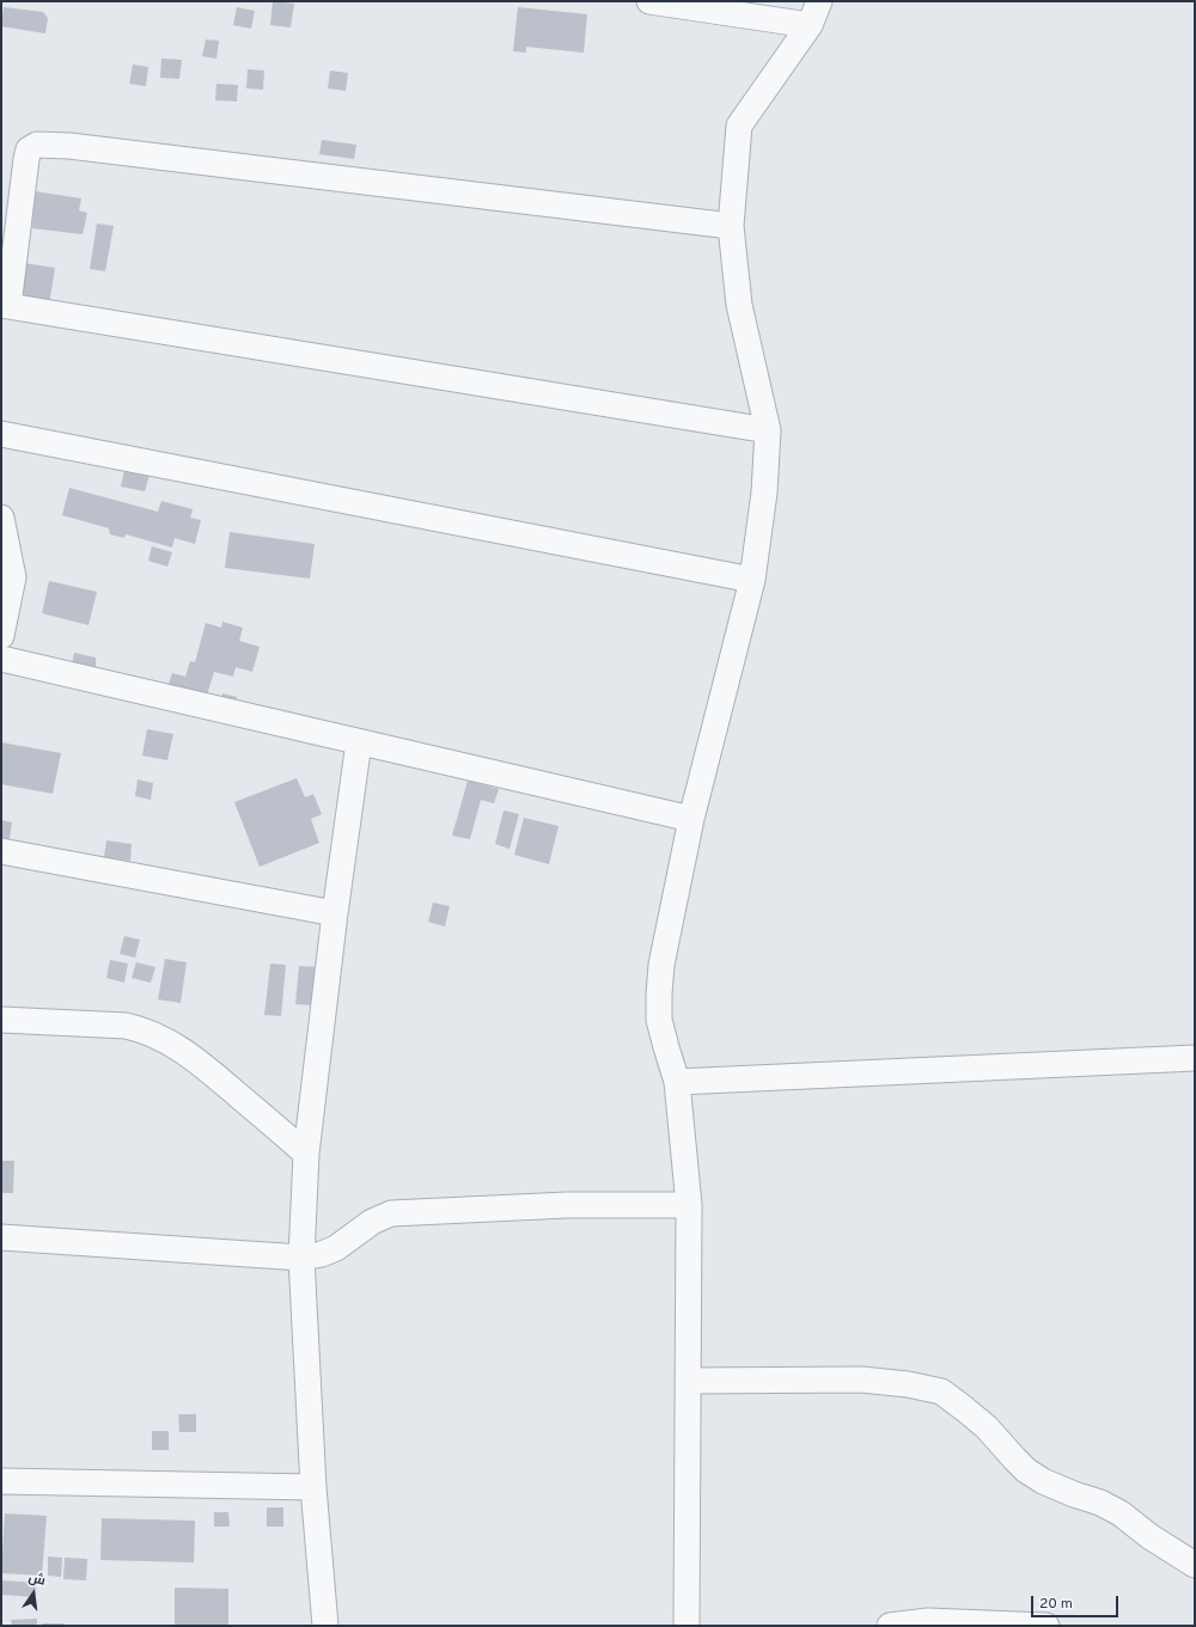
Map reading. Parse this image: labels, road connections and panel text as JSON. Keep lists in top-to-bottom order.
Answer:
{
  "scale_bar": "20 m",
  "north": "top"
}
